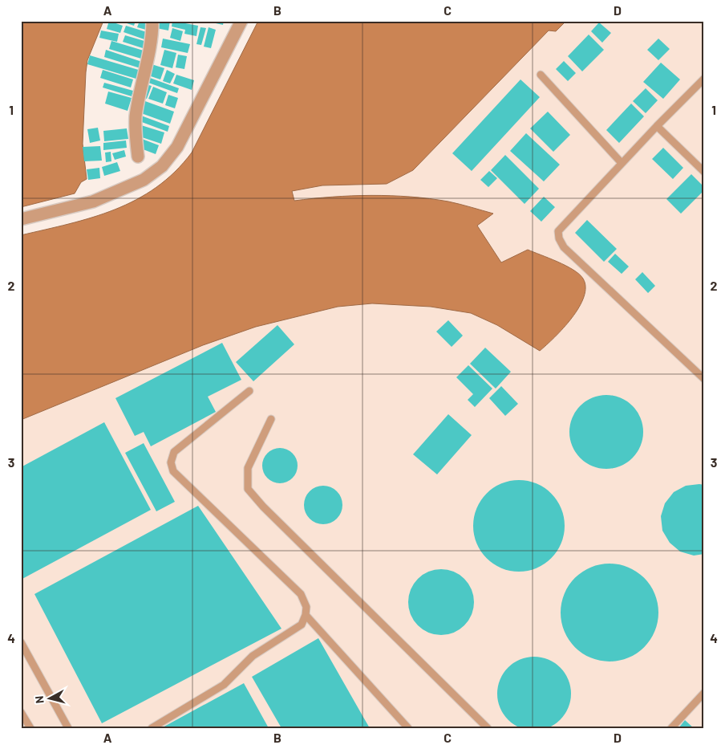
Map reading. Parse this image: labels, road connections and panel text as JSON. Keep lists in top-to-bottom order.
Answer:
{
  "north": "left",
  "grid": {
    "columns": [
      "A",
      "B",
      "C",
      "D"
    ],
    "rows": [
      "1",
      "2",
      "3",
      "4"
    ]
  }
}
